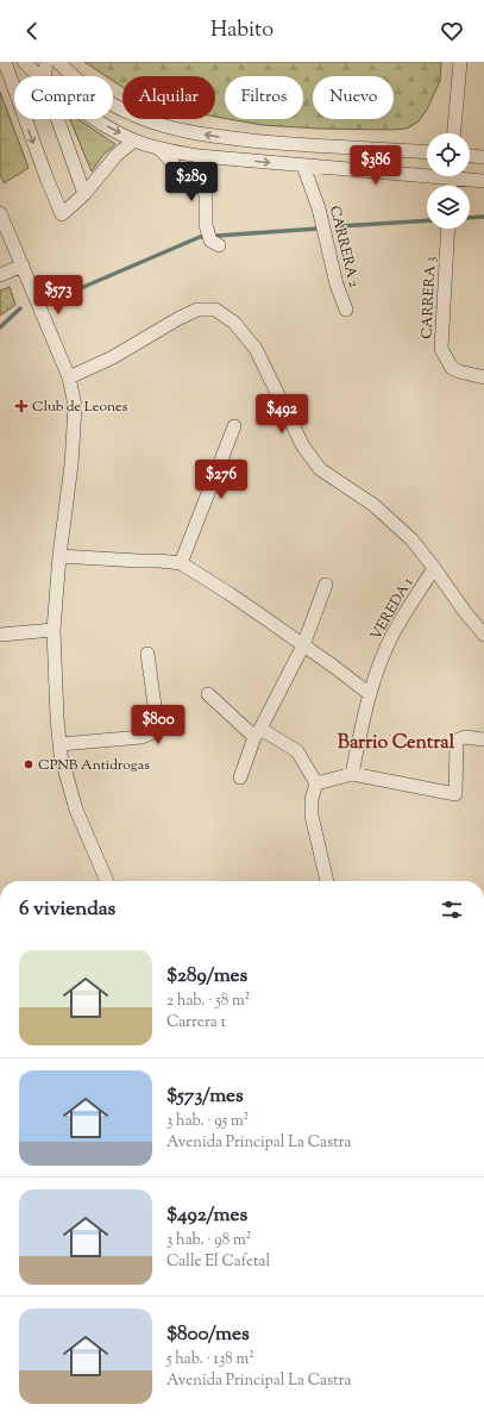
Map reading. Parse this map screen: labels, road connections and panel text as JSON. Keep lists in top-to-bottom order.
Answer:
{
  "streets": {
    "street": ["CARRERA 2", "CARRERA 3", "VEREDA 1"]
  },
  "districts": ["Barrio Central"],
  "places": {
    "health": ["Club de Leones"],
    "other": ["CPNB Antidrogas"]
  },
  "page": {
    "header": "Habito",
    "chip": [
      "Comprar",
      "Alquilar",
      "Filtros",
      "Nuevo"
    ],
    "price": [
      "$386",
      "$289",
      "$573",
      "$492",
      "$276",
      "$800"
    ],
    "heading": "6 viviendas",
    "list": [
      {
        "name": "$289/mes",
        "note": "2 hab. · 58 m² · Carrera 1"
      },
      {
        "name": "$573/mes",
        "note": "3 hab. · 95 m² · Avenida Principal La Castra"
      },
      {
        "name": "$492/mes",
        "note": "3 hab. · 98 m² · Calle El Cafetal"
      },
      {
        "name": "$800/mes",
        "note": "5 hab. · 138 m² · Avenida Principal La Castra"
      }
    ]
  }
}
